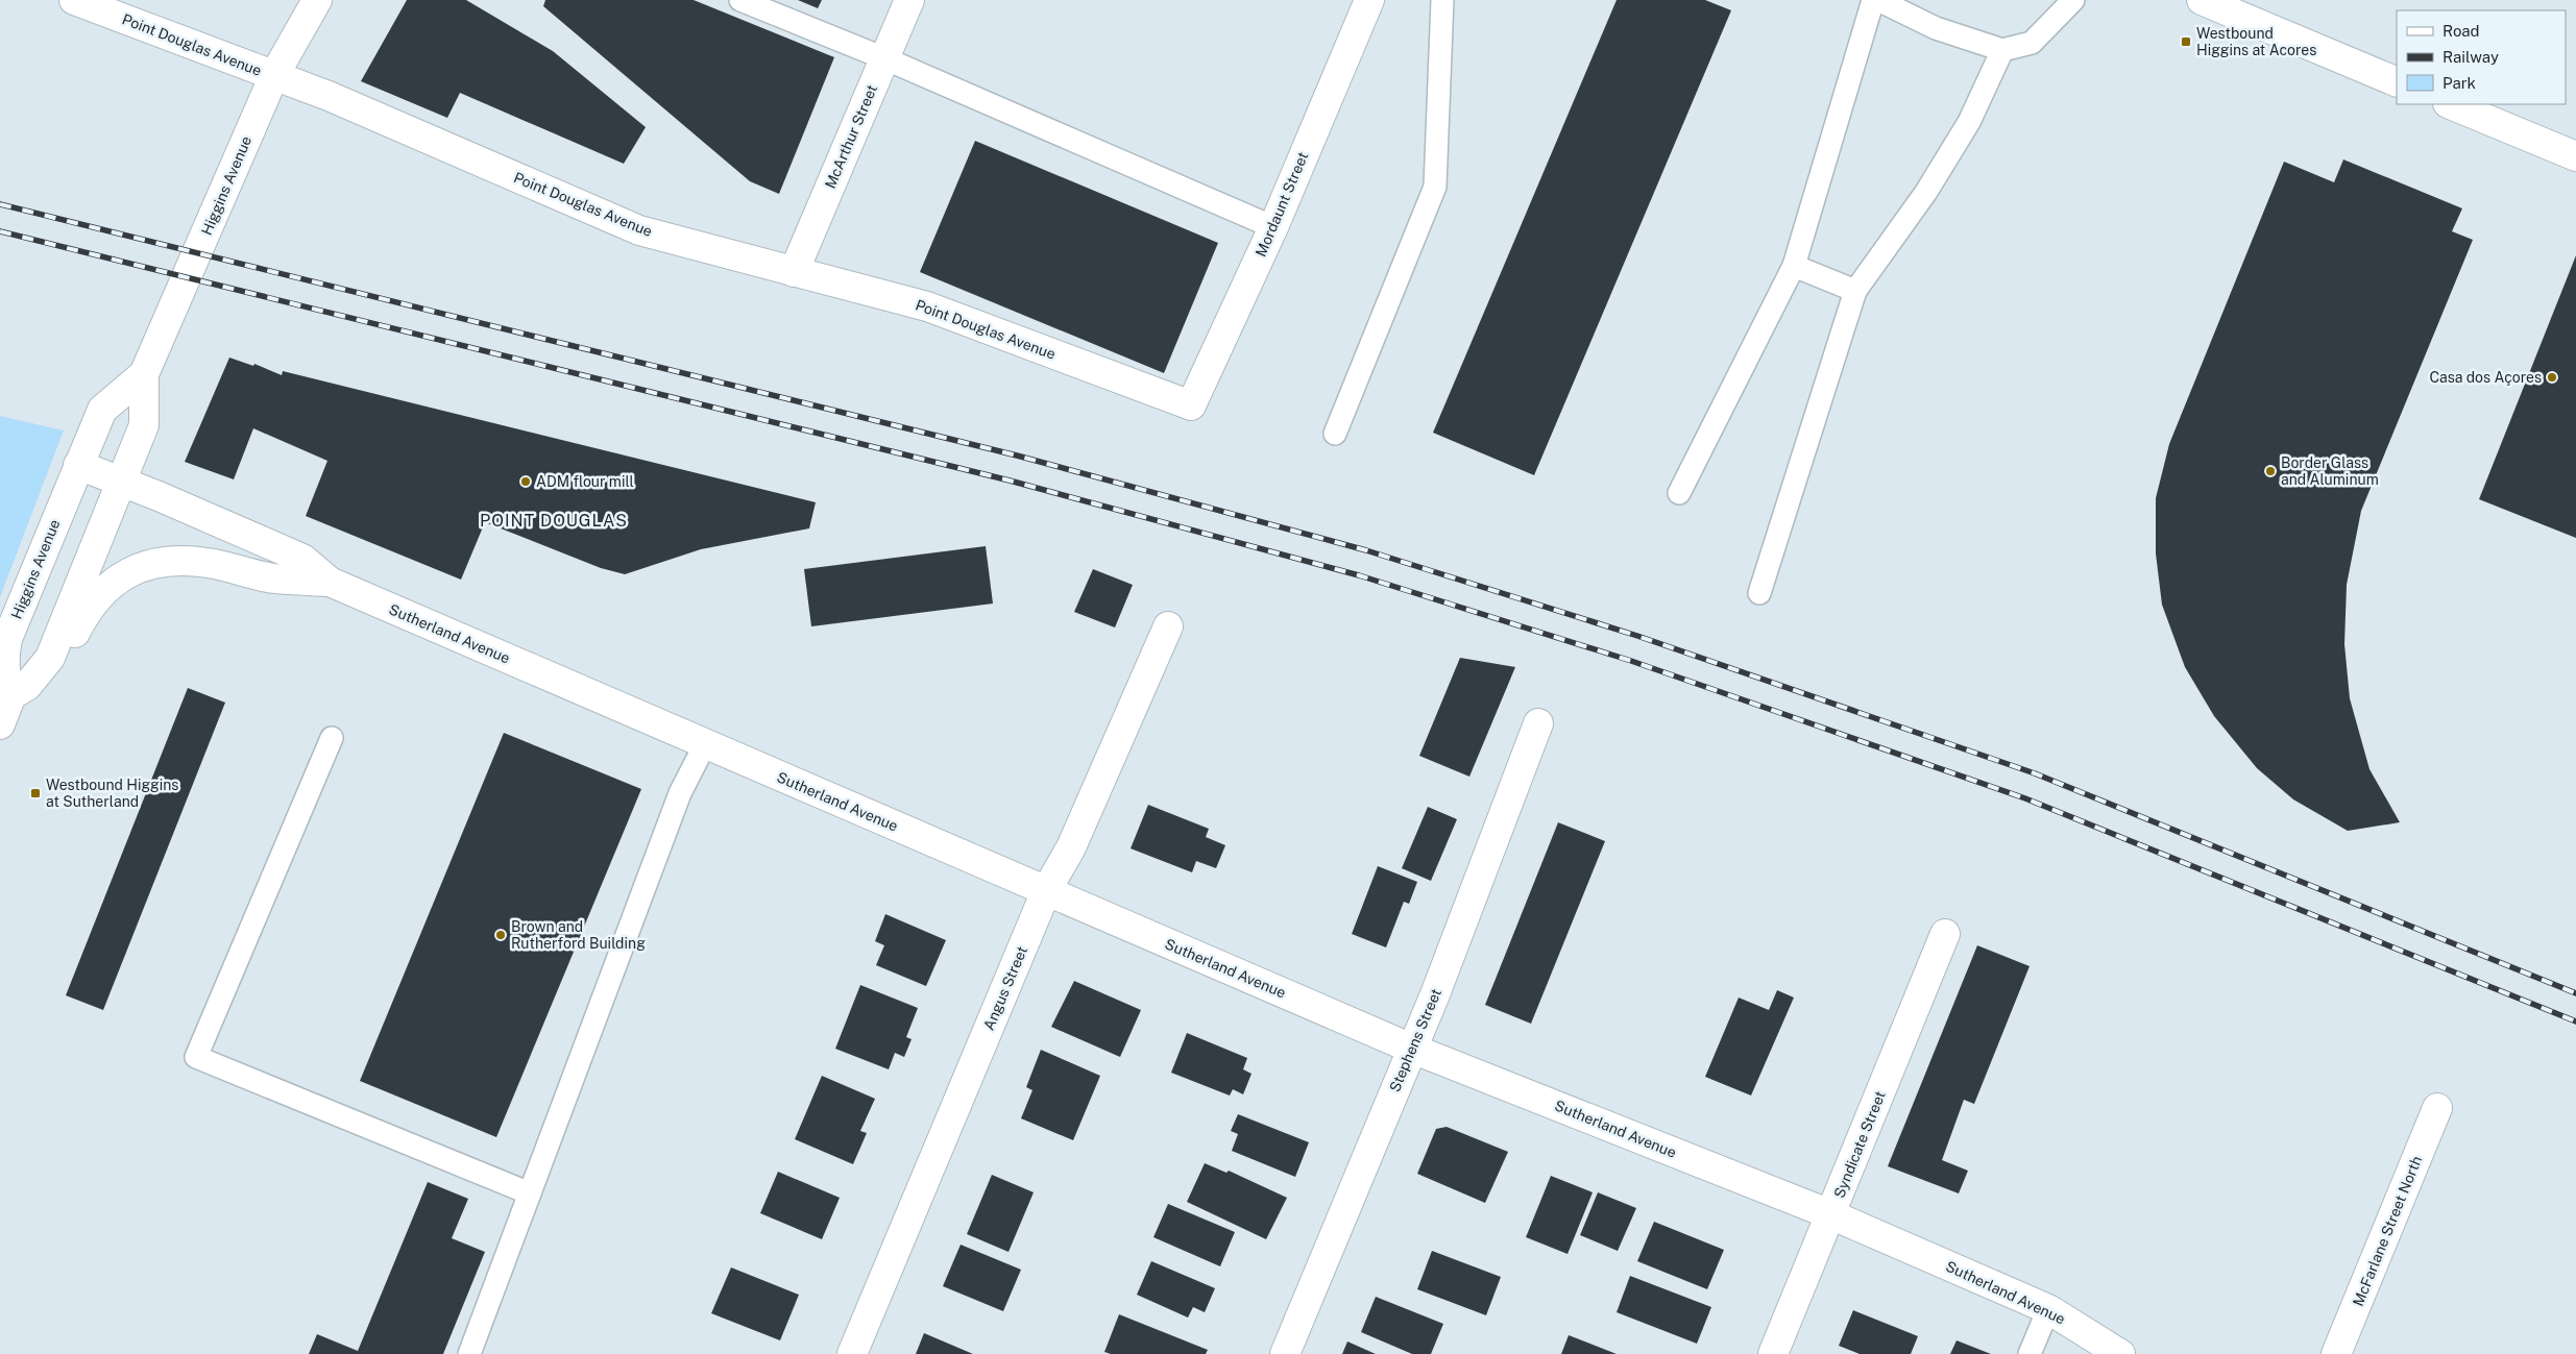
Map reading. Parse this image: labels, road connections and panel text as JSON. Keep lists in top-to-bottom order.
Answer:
{
  "streets": {
    "street": [
      "Point Douglas Avenue",
      "McArthur Street",
      "Higgins Avenue",
      "Mordaunt Street",
      "Sutherland Avenue",
      "Angus Street",
      "Stephens Street",
      "Syndicate Street",
      "McFarlane Street North"
    ]
  },
  "crossings": [
    ["Point Douglas Avenue", "McArthur Street"],
    ["Point Douglas Avenue", "Higgins Avenue"],
    ["Point Douglas Avenue", "Mordaunt Street"],
    ["Higgins Avenue", "Sutherland Avenue"],
    ["Sutherland Avenue", "Angus Street"],
    ["Sutherland Avenue", "Stephens Street"],
    ["Sutherland Avenue", "Syndicate Street"]
  ],
  "districts": ["POINT DOUGLAS"],
  "places": {
    "transit": ["Westbound Higgins at Acores", "Westbound Higgins at Sutherland"],
    "other": [
      "Casa dos Açores",
      "Border Glass and Aluminum",
      "ADM flour mill",
      "Brown and Rutherford Building"
    ]
  },
  "legend": ["Road", "Railway", "Park"]
}
